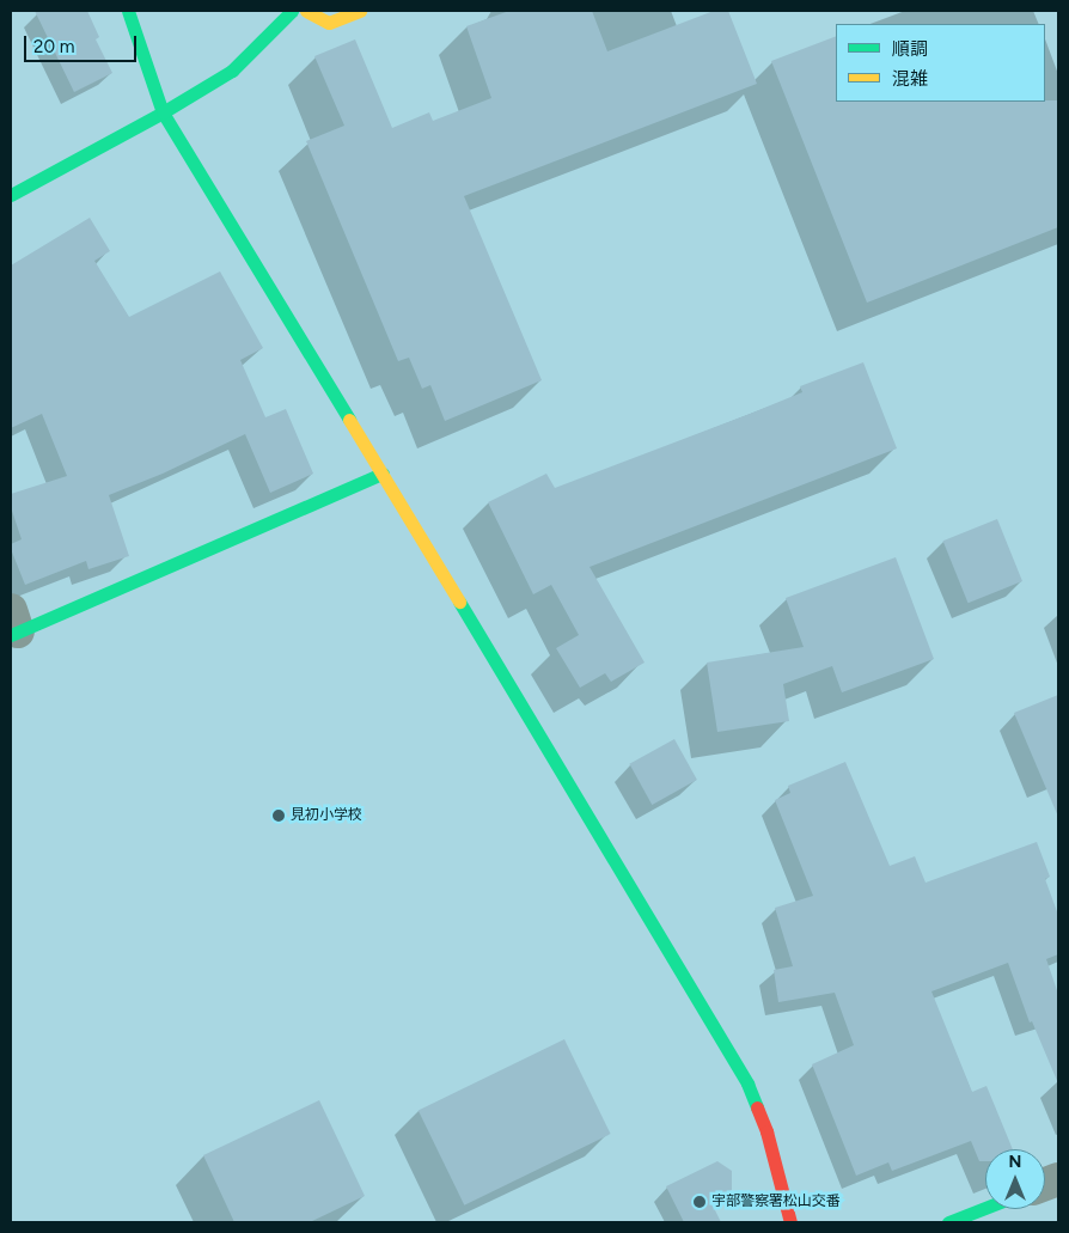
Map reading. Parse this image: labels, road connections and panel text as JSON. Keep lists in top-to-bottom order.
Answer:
{
  "places": ["見初小学校", "宇部警察署松山交番"],
  "legend": ["順調", "混雑"],
  "scale_bar": "20 m",
  "north": "top"
}
